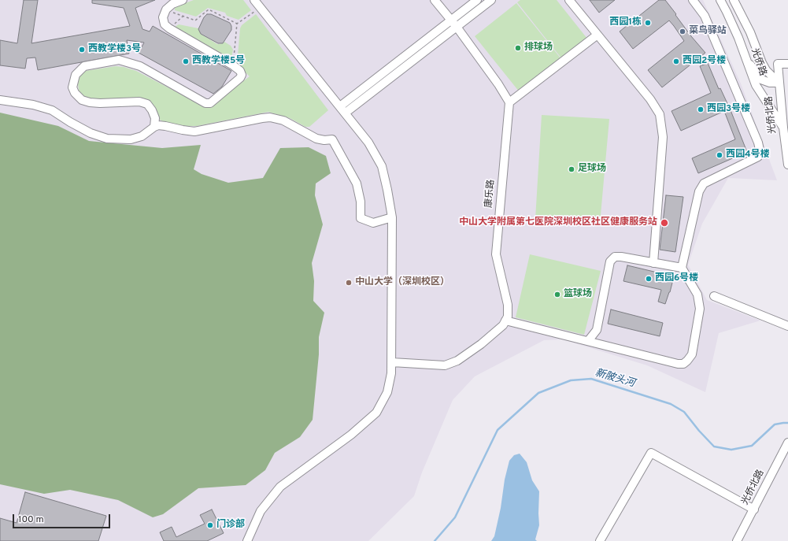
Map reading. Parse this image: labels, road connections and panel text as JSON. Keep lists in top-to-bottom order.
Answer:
{
  "streets": {
    "street": ["光侨路", "光侨北路", "康乐路"]
  },
  "crossings": [
    ["光侨路", "光侨北路"]
  ],
  "water": ["新陂头河"],
  "places": [
    "西园1栋",
    "菜鸟驿站",
    "排球场",
    "西教学楼3号",
    "西教学楼5号",
    "西园2号楼",
    "西园3号楼",
    "西园4号楼",
    "足球场",
    "中山大学附属第七医院深圳校区社区健康服务站",
    "西园6号楼",
    "中山大学（深圳校区）",
    "篮球场",
    "门诊部"
  ],
  "scale_bar": "100 m"
}
